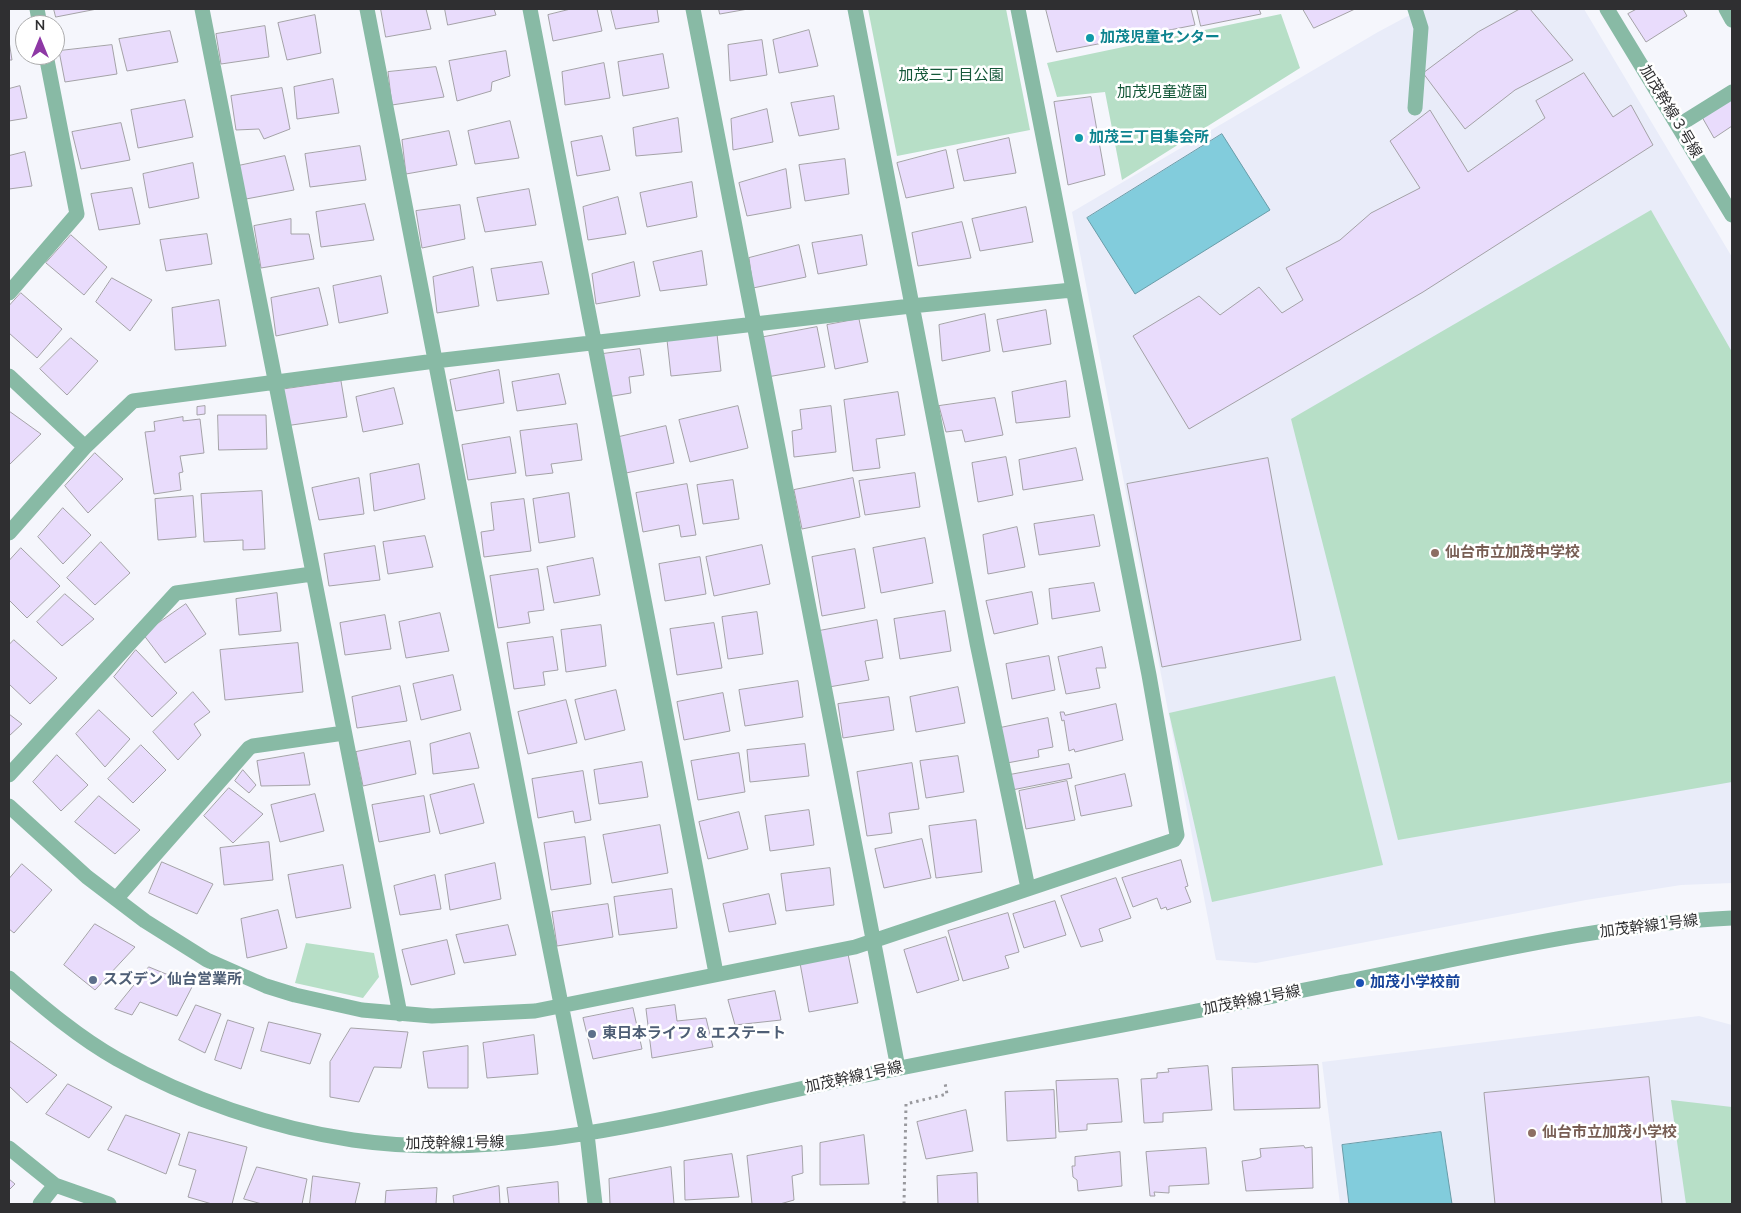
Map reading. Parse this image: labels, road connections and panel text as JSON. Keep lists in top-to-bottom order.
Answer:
{
  "streets": {
    "street": ["加茂幹線３号線", "加茂幹線1号線"]
  },
  "parks": ["加茂三丁目公園", "加茂児童遊園"],
  "places": [
    "加茂児童センター",
    "加茂三丁目集会所",
    "仙台市立加茂中学校",
    "スズデン 仙台営業所",
    "加茂小学校前",
    "東日本ライフ & エステート",
    "仙台市立加茂小学校"
  ],
  "north": "top"
}
